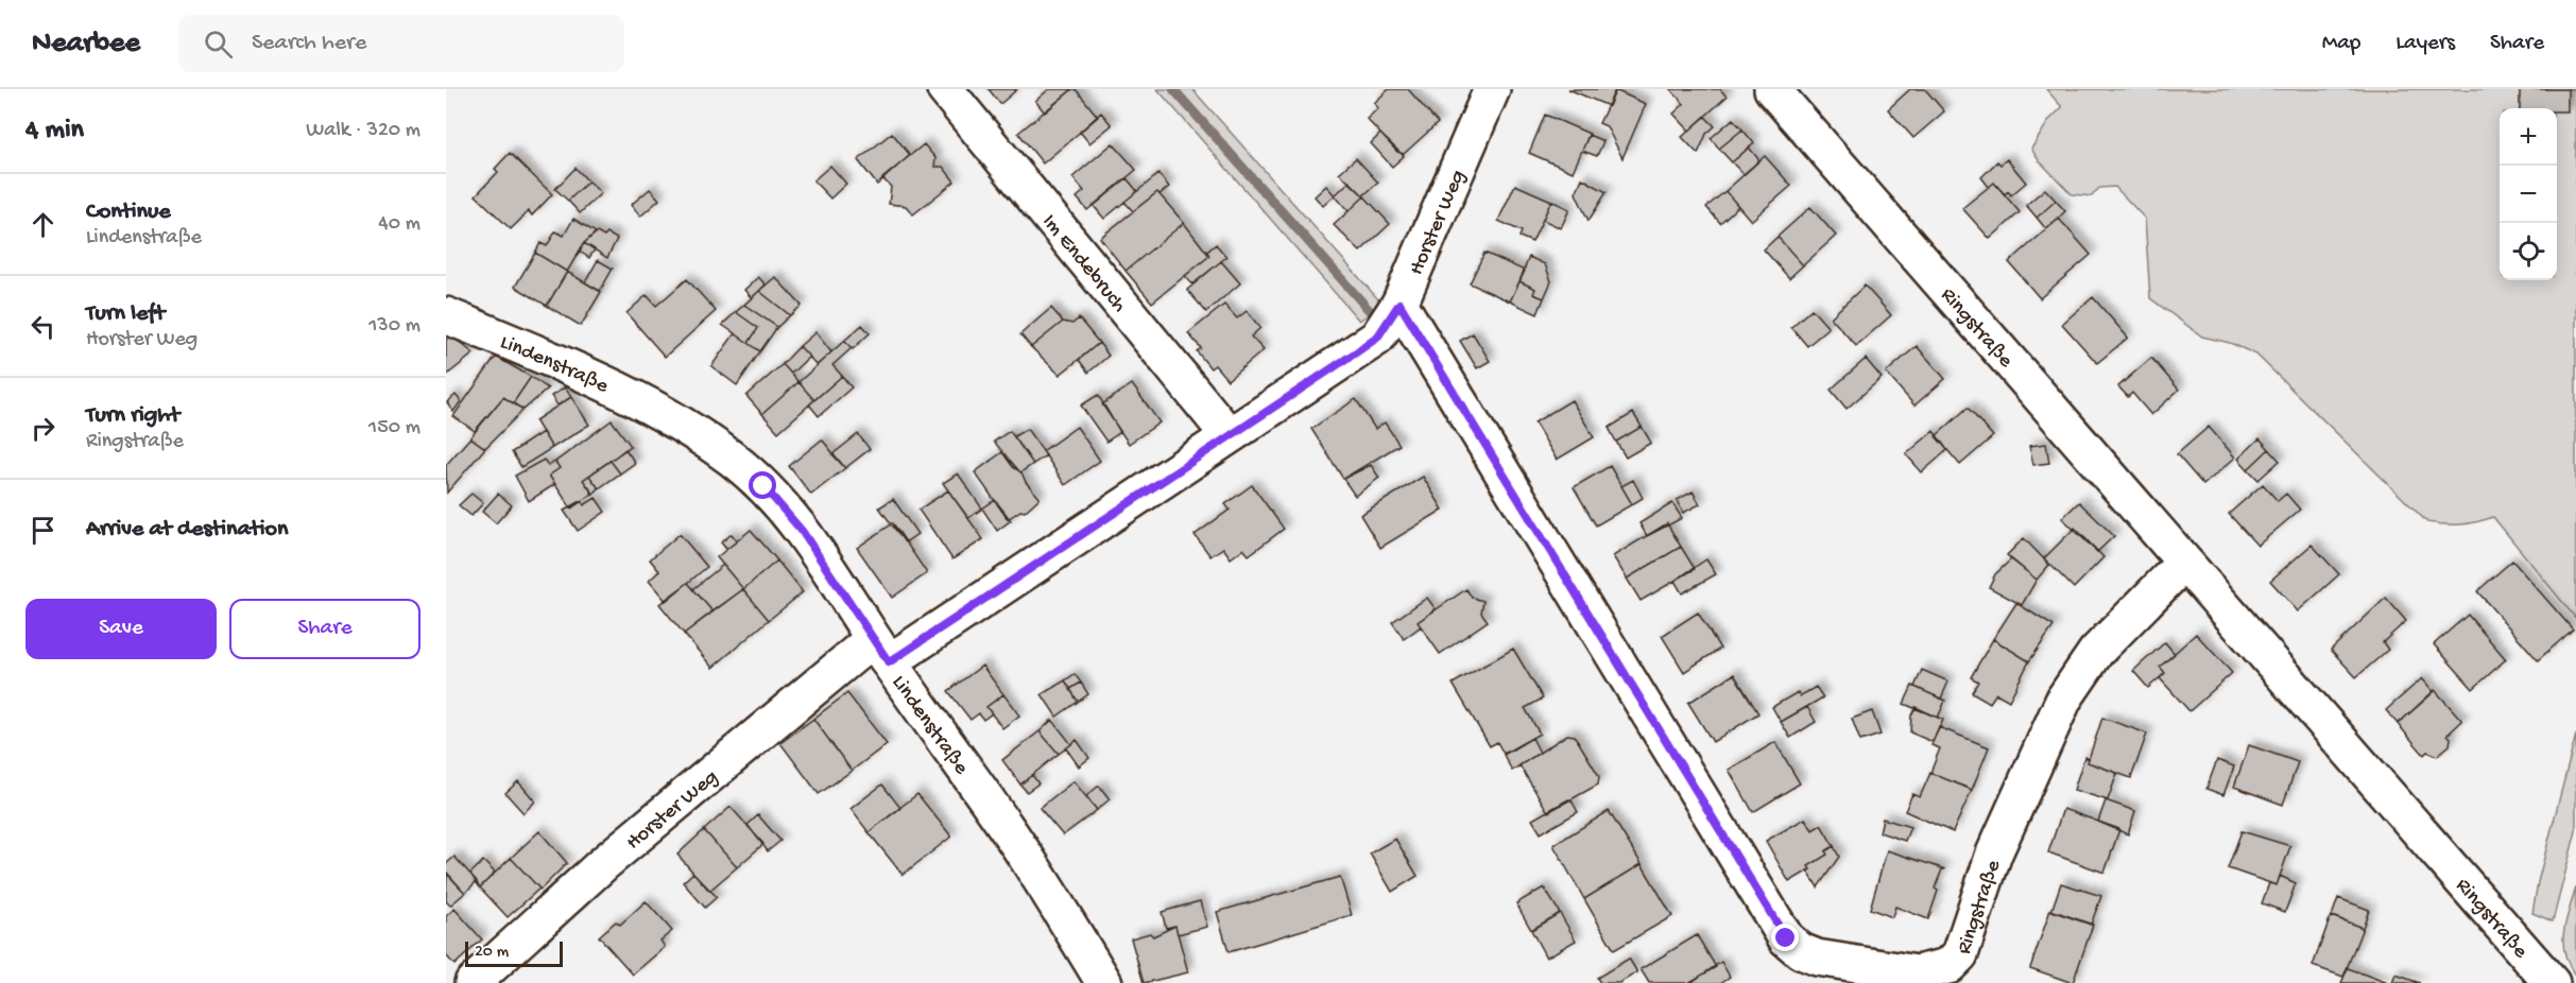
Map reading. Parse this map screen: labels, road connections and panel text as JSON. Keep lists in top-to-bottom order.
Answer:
{
  "streets": {
    "street": [
      "Horster Weg",
      "Im Endebruch",
      "Ringstraße",
      "Lindenstraße"
    ]
  },
  "crossings": [
    ["Horster Weg", "Im Endebruch"],
    ["Horster Weg", "Ringstraße"],
    ["Horster Weg", "Lindenstraße"]
  ],
  "scale_bar": "20 m",
  "page": {
    "header": "Nearbee",
    "search": "Search here",
    "nav": ["Map", "Layers", "Share"],
    "heading": ["4 min", "Walk · 320 m"],
    "map_buttons": ["+", "−"],
    "list": [
      ["Continue", "Lindenstraße", "40 m"],
      ["Turn left", "Horster Weg", "130 m"],
      ["Turn right", "Ringstraße", "150 m"],
      "Arrive at destination"
    ],
    "buttons": ["Save", "Share"],
    "scale": "20 m"
  }
}
